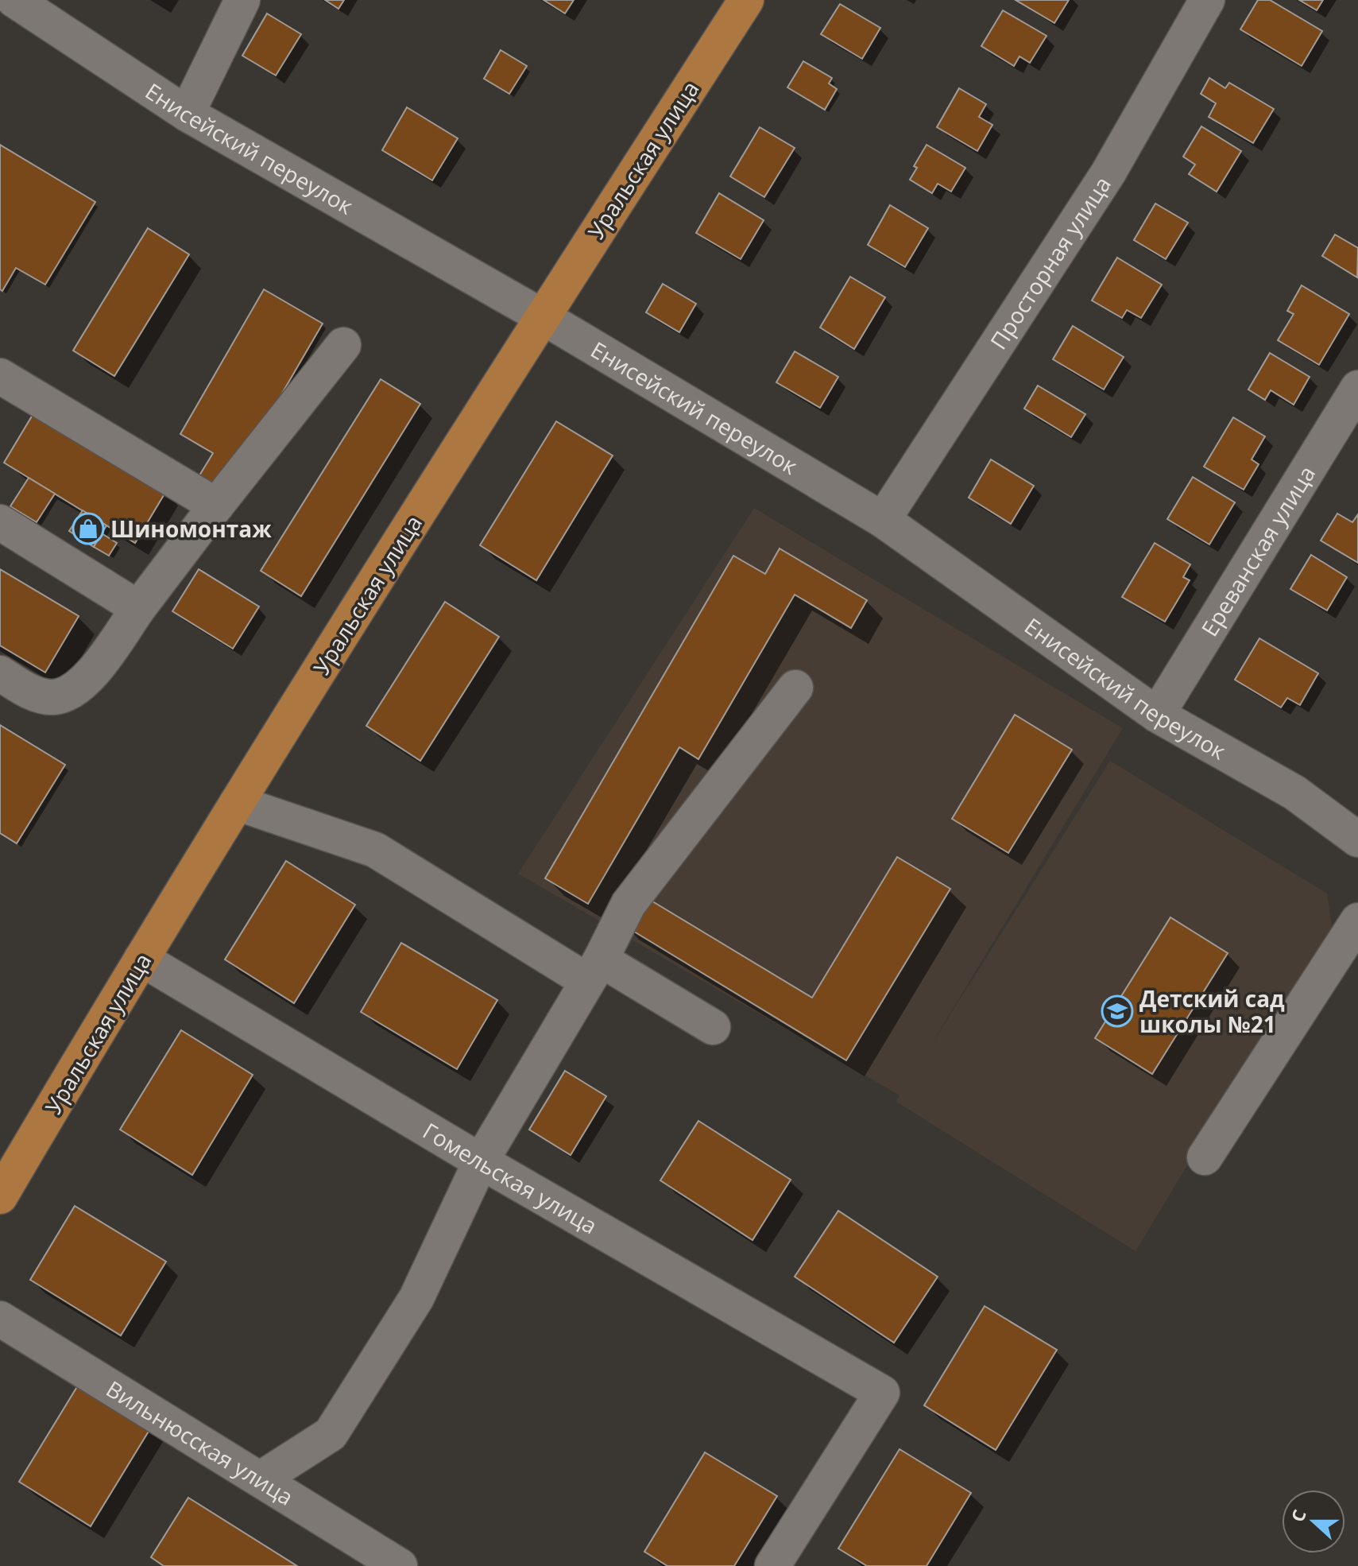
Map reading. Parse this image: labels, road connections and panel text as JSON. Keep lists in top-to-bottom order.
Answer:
{
  "streets": {
    "main road": ["Уральская улица"],
    "street": [
      "Енисейский переулок",
      "Просторная улица",
      "Ереванская улица",
      "Гомельская улица",
      "Вильнюсская улица"
    ]
  },
  "crossings": [
    ["Енисейский переулок", "Уральская улица"],
    ["Енисейский переулок", "Просторная улица"],
    ["Енисейский переулок", "Ереванская улица"],
    ["Уральская улица", "Гомельская улица"]
  ],
  "places": {
    "shop": ["Шиномонтаж"],
    "school or university": ["Детский сад школы №21"]
  },
  "north": "left"
}
